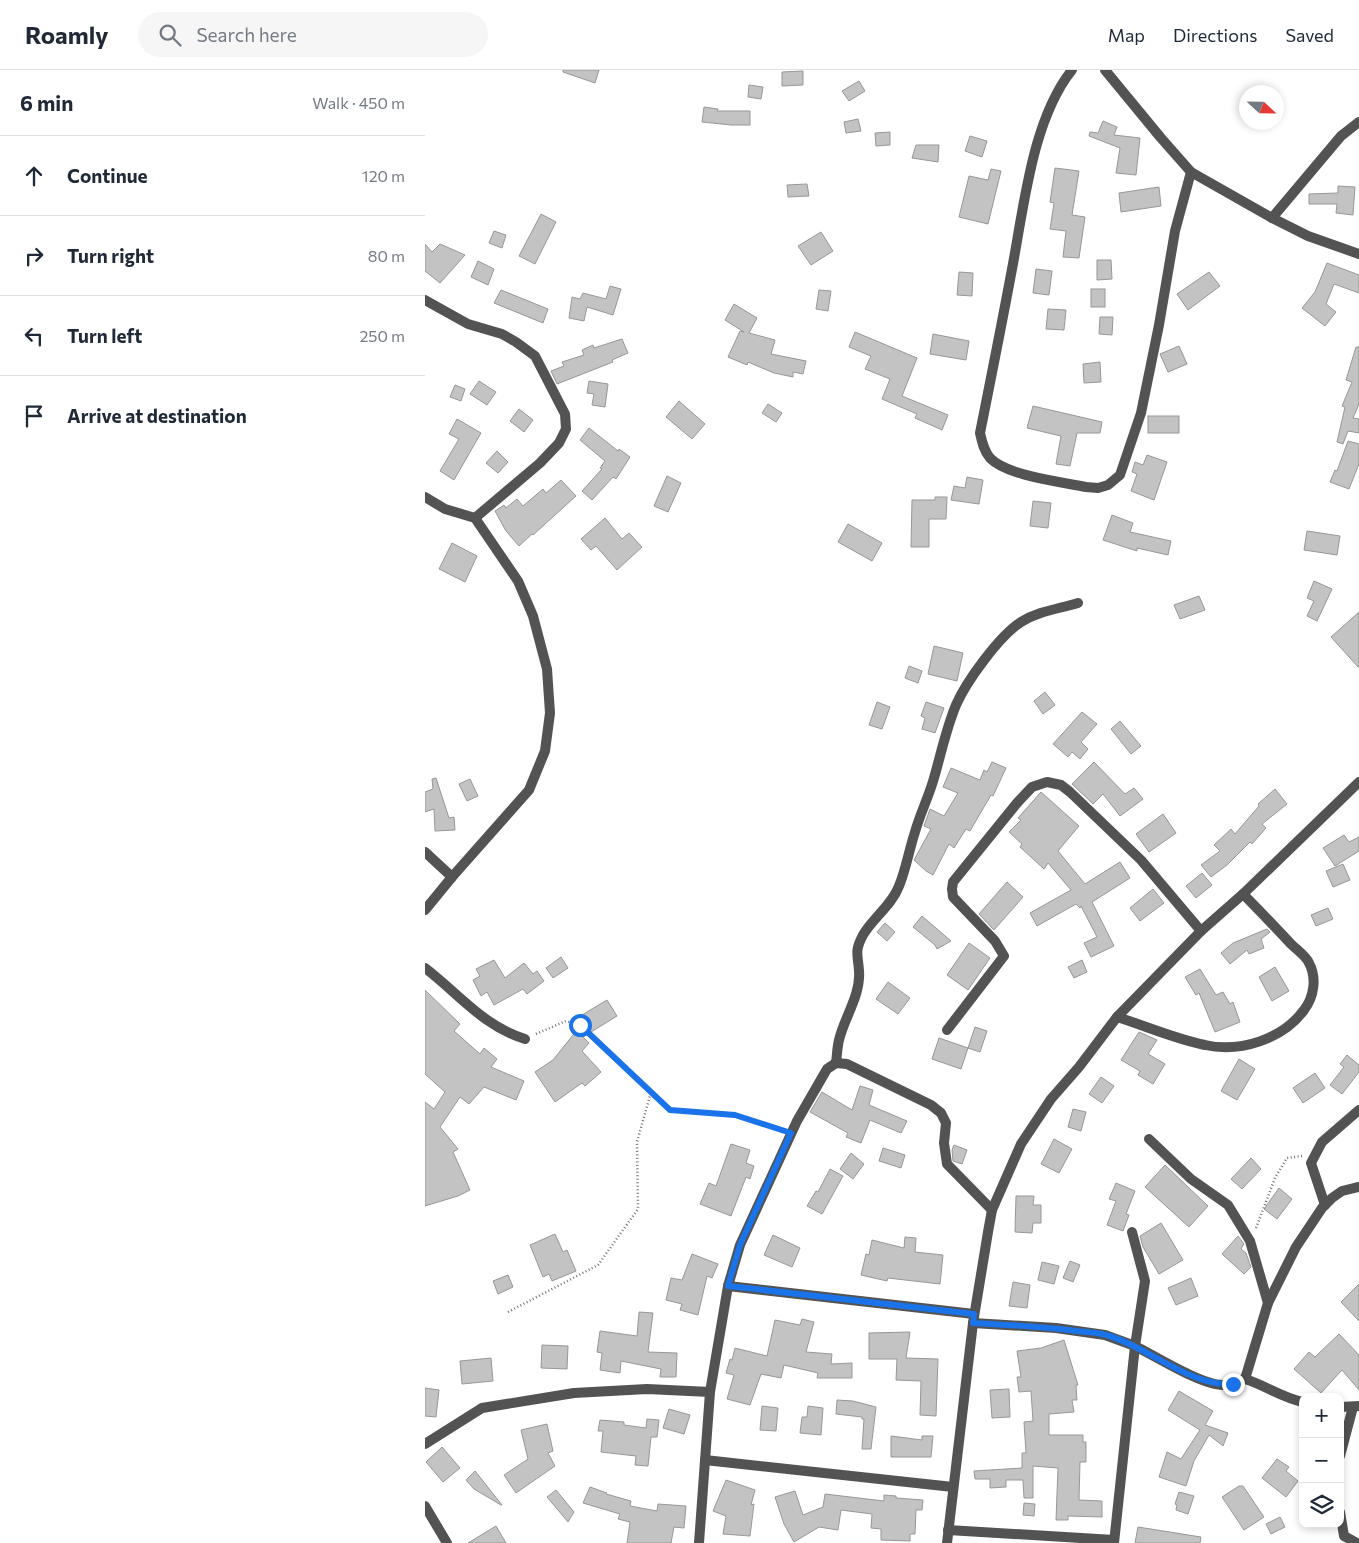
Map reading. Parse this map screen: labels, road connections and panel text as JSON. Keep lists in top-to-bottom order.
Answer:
{
  "north": "right",
  "page": {
    "header": "Roamly",
    "search": "Search here",
    "nav": ["Map", "Directions", "Saved"],
    "heading": ["6 min", "Walk · 450 m"],
    "list": [
      ["Continue", "120 m"],
      ["Turn right", "80 m"],
      ["Turn left", "250 m"],
      "Arrive at destination"
    ],
    "map_buttons": ["+", "−"]
  }
}
